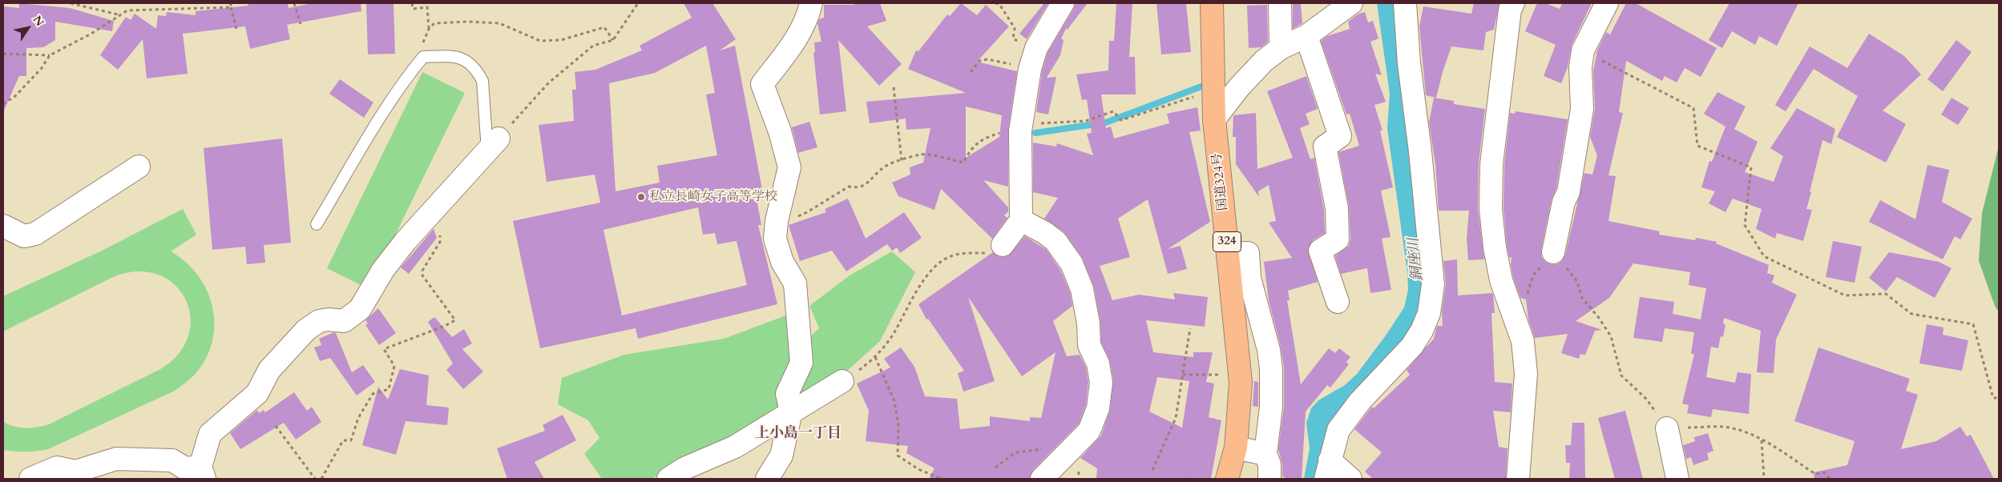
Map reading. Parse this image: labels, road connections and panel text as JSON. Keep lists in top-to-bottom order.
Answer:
{
  "streets": {
    "highway": ["国道324号", "324"]
  },
  "districts": ["上小島一丁目"],
  "water": ["銅座川"],
  "places": ["私立長崎女子高等学校"],
  "north": "top right"
}
